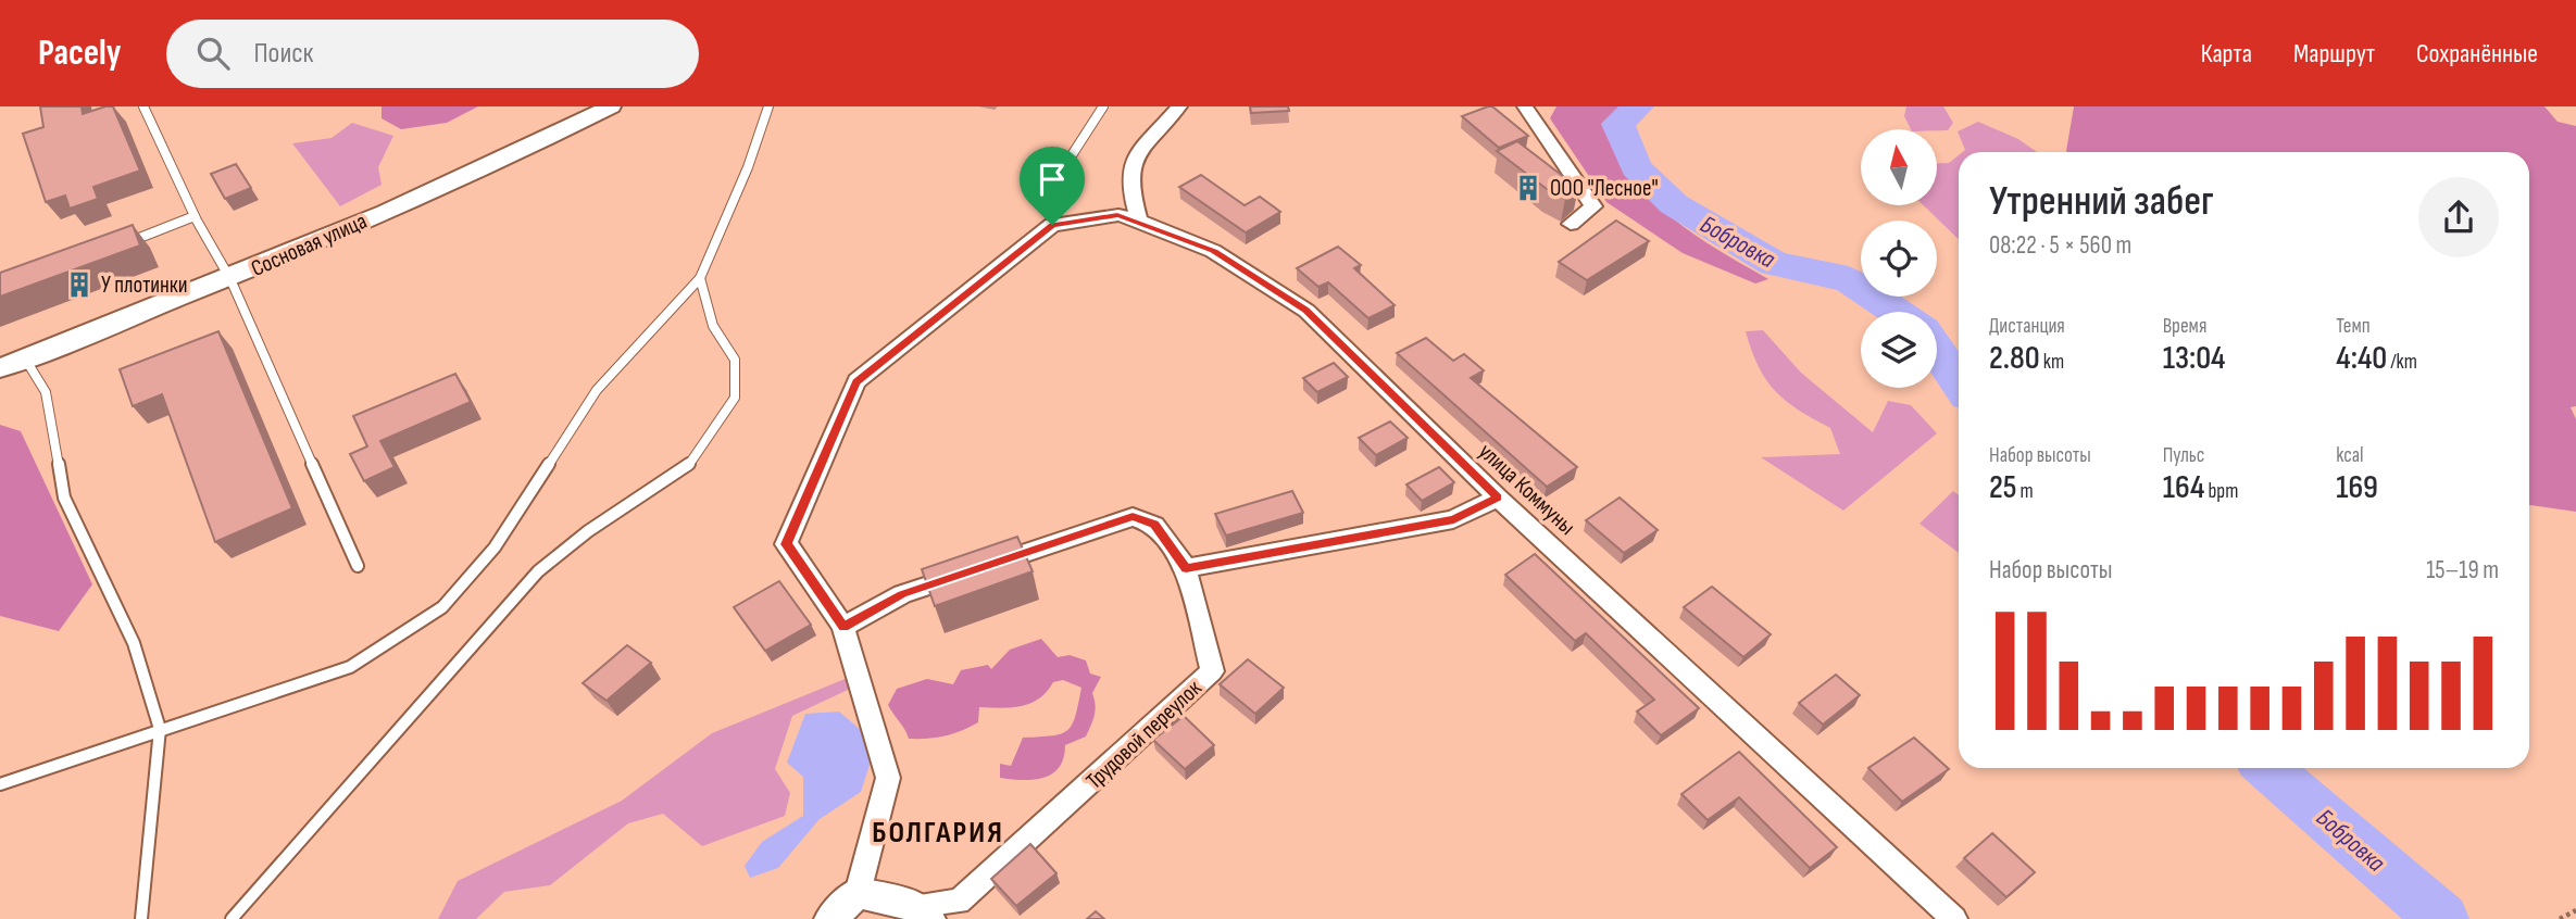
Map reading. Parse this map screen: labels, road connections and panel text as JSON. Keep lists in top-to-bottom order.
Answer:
{
  "streets": {
    "street": ["Сосновая улица", "улица Коммуны", "Трудовой переулок"]
  },
  "districts": ["БОЛГАРИЯ"],
  "water": ["Бобровка"],
  "places": {
    "building": ["ООО \"Лесное\"", "У плотинки"]
  },
  "north": "top",
  "page": {
    "header": "Pacely",
    "search": "Поиск",
    "nav": ["Карта", "Маршрут", "Сохранённые"],
    "heading": ["Утренний забег", "08:22 · 5 × 560 m"],
    "stats": [
      ["Дистанция", "2.80 km"],
      ["Время", "13:04"],
      ["Темп", "4:40 /km"],
      ["Набор высоты", "25 m"],
      ["Пульс", "164 bpm"],
      ["kcal", "169"]
    ],
    "chart": ["Набор высоты", "15–19 m"]
  }
}
